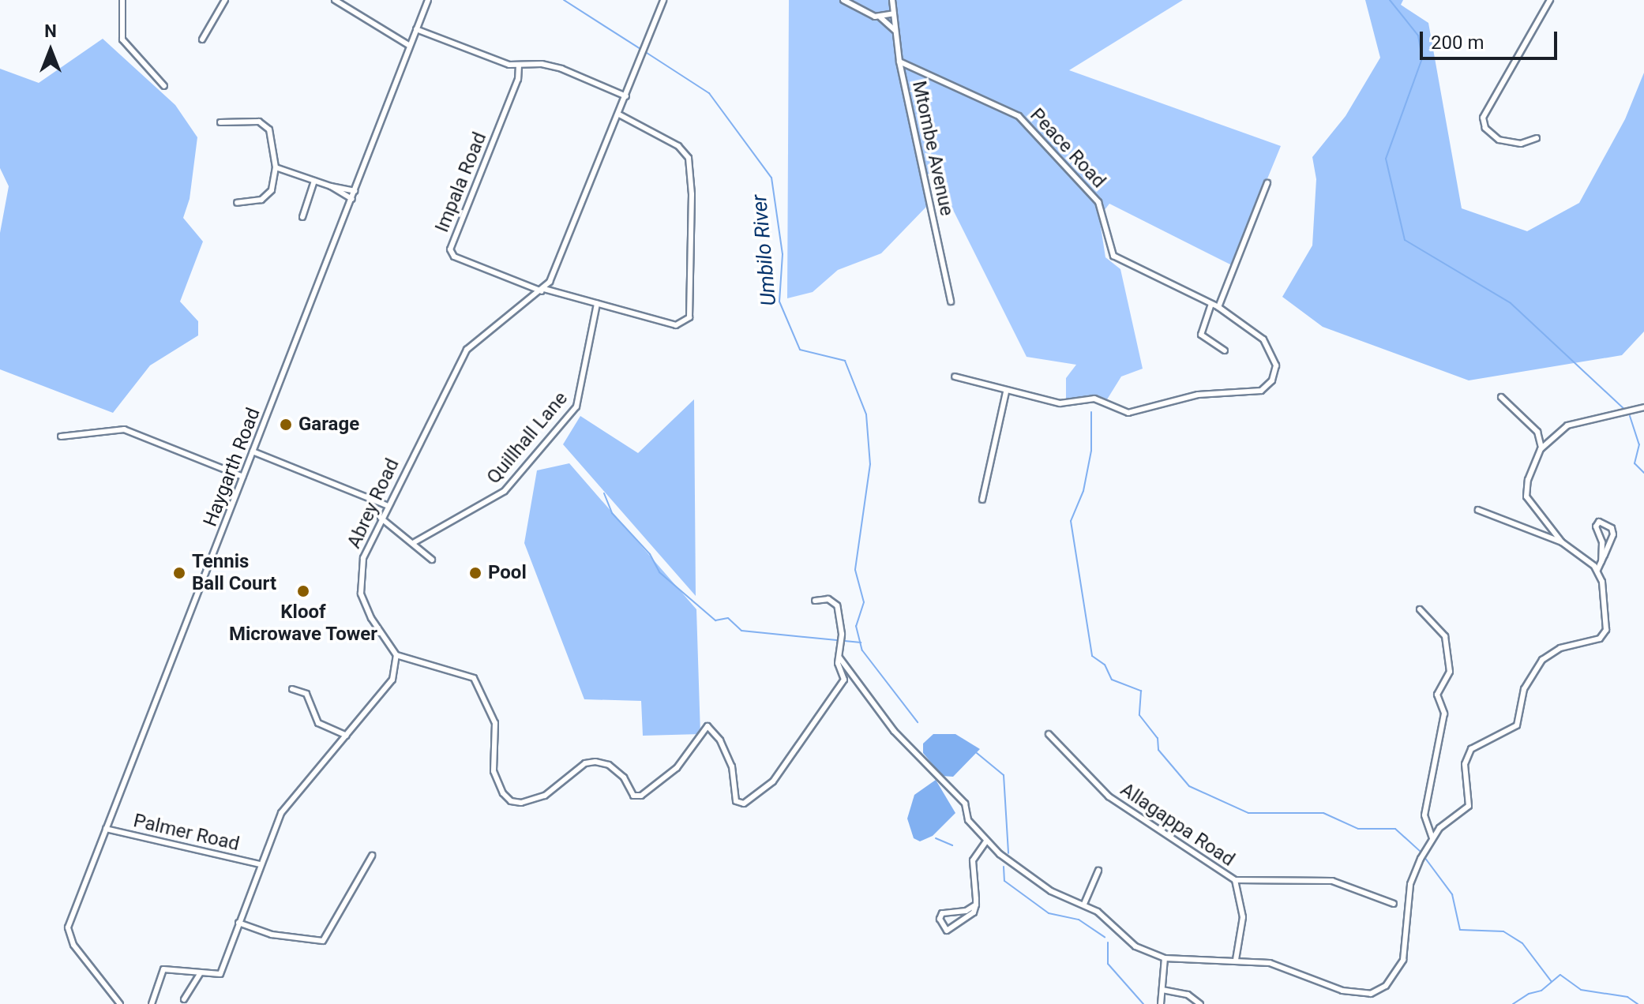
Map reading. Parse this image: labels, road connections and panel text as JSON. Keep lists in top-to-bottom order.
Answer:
{
  "streets": {
    "street": [
      "Mtombe Avenue",
      "Peace Road",
      "Impala Road",
      "Quillhall Lane",
      "Haygarth Road",
      "Abrey Road",
      "Allagappa Road",
      "Palmer Road"
    ]
  },
  "crossings": [
    ["Mtombe Avenue", "Peace Road"],
    ["Impala Road", "Abrey Road"],
    ["Haygarth Road", "Palmer Road"]
  ],
  "water": ["Umbilo River"],
  "places": [
    "Garage",
    "Tennis Ball Court",
    "Pool",
    "Kloof Microwave Tower"
  ],
  "scale_bar": "200 m",
  "north": "top"
}
